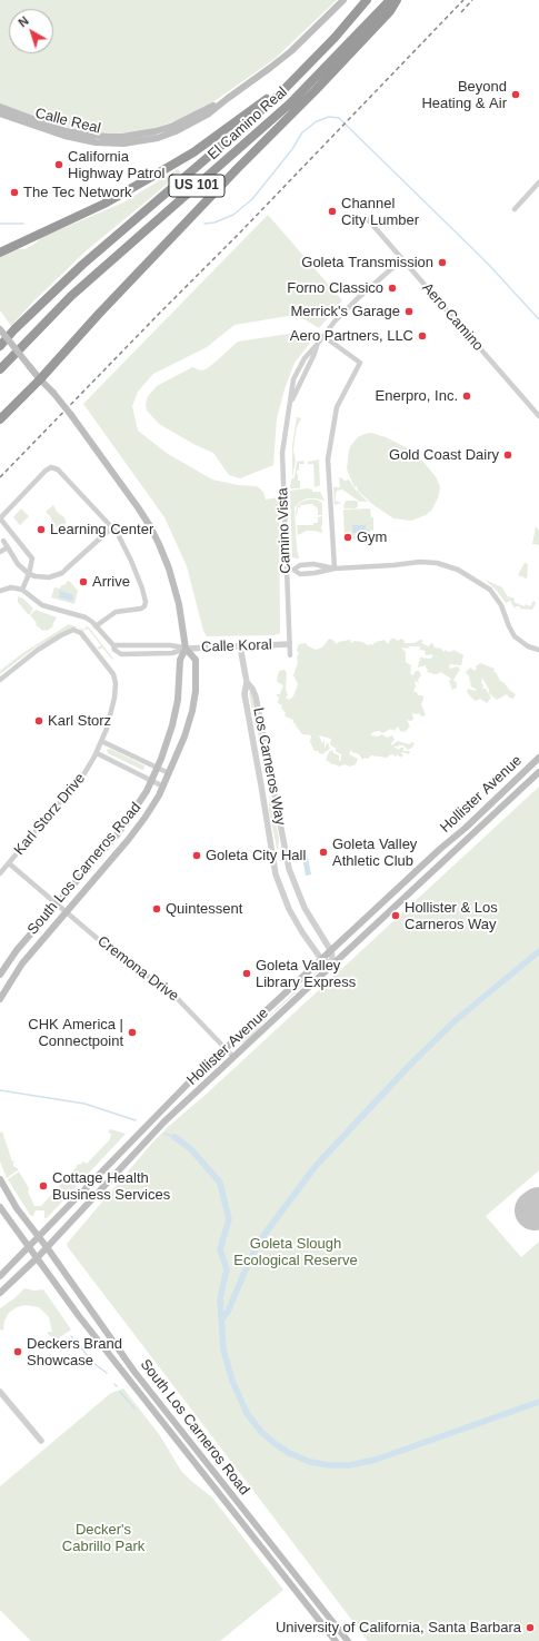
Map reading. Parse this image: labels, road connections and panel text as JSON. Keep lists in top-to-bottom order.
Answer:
{
  "streets": {
    "highway": ["El Camino Real", "US 101"],
    "main road": ["Calle Real", "Hollister Avenue", "South Los Carneros Road"],
    "street": [
      "Aero Camino",
      "Camino Vista",
      "Calle Koral",
      "Los Carneros Way",
      "Karl Storz Drive",
      "Cremona Drive"
    ]
  },
  "crossings": [
    ["Aero Camino", "Camino Vista"],
    ["Camino Vista", "Calle Koral"],
    ["Calle Koral", "Los Carneros Way"],
    ["Calle Koral", "South Los Carneros Road"],
    ["Los Carneros Way", "Hollister Avenue"],
    ["Hollister Avenue", "South Los Carneros Road"],
    ["Hollister Avenue", "Cremona Drive"],
    ["Karl Storz Drive", "Cremona Drive"],
    ["South Los Carneros Road", "Cremona Drive"]
  ],
  "parks": ["Goleta Slough Ecological Reserve", "Decker's Cabrillo Park"],
  "places": [
    "Beyond Heating & Air",
    "California Highway Patrol",
    "The Tec Network",
    "Channel City Lumber",
    "Goleta Transmission",
    "Forno Classico",
    "Merrick's Garage",
    "Aero Partners, LLC",
    "Enerpro, Inc.",
    "Gold Coast Dairy",
    "Learning Center",
    "Gym",
    "Arrive",
    "Karl Storz",
    "Goleta Valley Athletic Club",
    "Goleta City Hall",
    "Quintessent",
    "Hollister & Los Carneros Way",
    "Goleta Valley Library Express",
    "CHK America | Connectpoint",
    "Cottage Health Business Services",
    "Deckers Brand Showcase",
    "University of California, Santa Barbara"
  ],
  "north": "top left"
}
